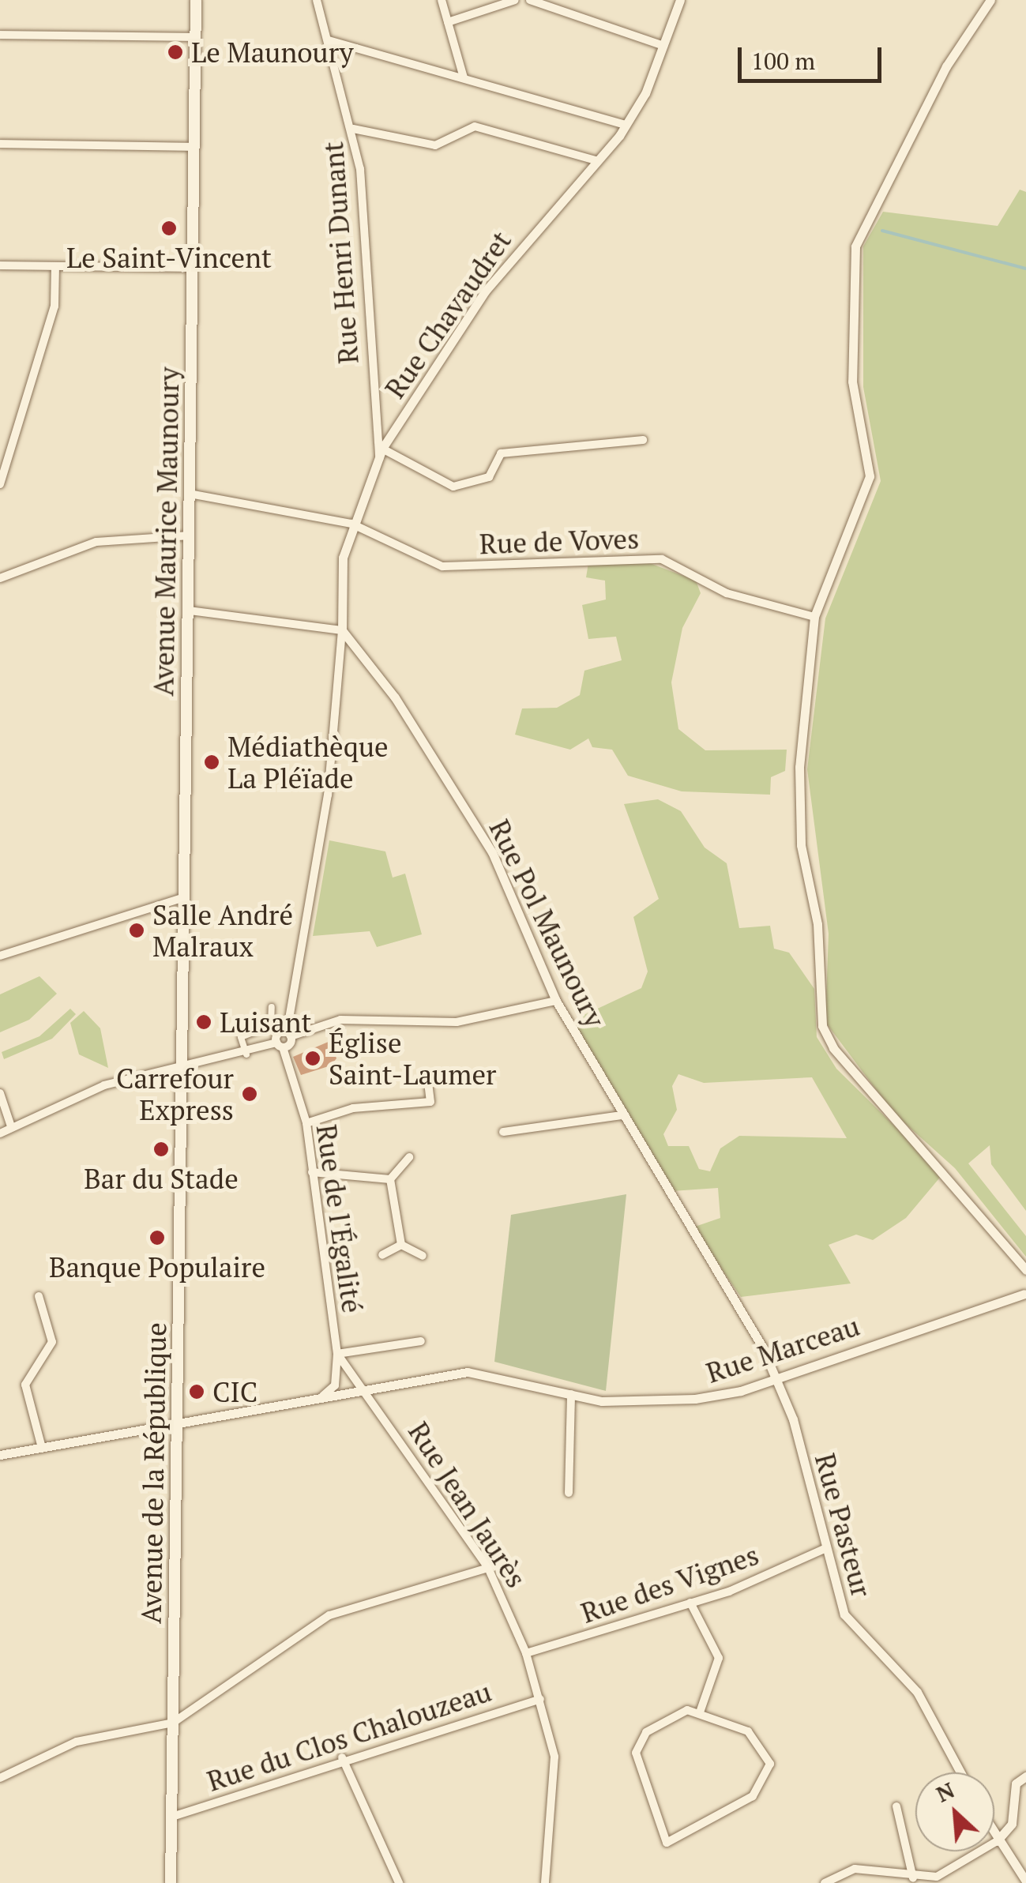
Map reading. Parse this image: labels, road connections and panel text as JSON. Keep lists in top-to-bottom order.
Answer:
{
  "streets": {
    "main road": ["Avenue Maurice Maunoury", "Avenue de la République"],
    "street": [
      "Rue Henri Dunant",
      "Rue Chavaudret",
      "Rue de Voves",
      "Rue Pol Maunoury",
      "Rue de l'Égalité",
      "Rue Marceau",
      "Rue Jean Jaurès",
      "Rue Pasteur",
      "Rue des Vignes",
      "Rue du Clos Chalouzeau"
    ]
  },
  "crossings": [
    ["Rue Henri Dunant", "Rue Chavaudret"],
    ["Rue Chavaudret", "Rue de Voves"],
    ["Rue Chavaudret", "Rue Pol Maunoury"],
    ["Avenue Maurice Maunoury", "Rue de Voves"],
    ["Avenue Maurice Maunoury", "Avenue de la République"],
    ["Rue Pol Maunoury", "Rue Marceau"],
    ["Rue Pol Maunoury", "Rue Pasteur"],
    ["Rue de l'Égalité", "Rue Marceau"],
    ["Rue de l'Égalité", "Rue Jean Jaurès"],
    ["Rue Marceau", "Avenue de la République"],
    ["Rue Marceau", "Rue Jean Jaurès"],
    ["Rue Marceau", "Rue Pasteur"],
    ["Avenue de la République", "Rue du Clos Chalouzeau"],
    ["Rue Jean Jaurès", "Rue des Vignes"],
    ["Rue Jean Jaurès", "Rue du Clos Chalouzeau"],
    ["Rue Pasteur", "Rue des Vignes"]
  ],
  "places": [
    "Le Maunoury",
    "Le Saint-Vincent",
    "Médiathèque La Pléïade",
    "Salle André Malraux",
    "Luisant",
    "Église Saint-Laumer",
    "Carrefour Express",
    "Bar du Stade",
    "Banque Populaire",
    "CIC"
  ],
  "scale_bar": "100 m",
  "north": "top left"
}
